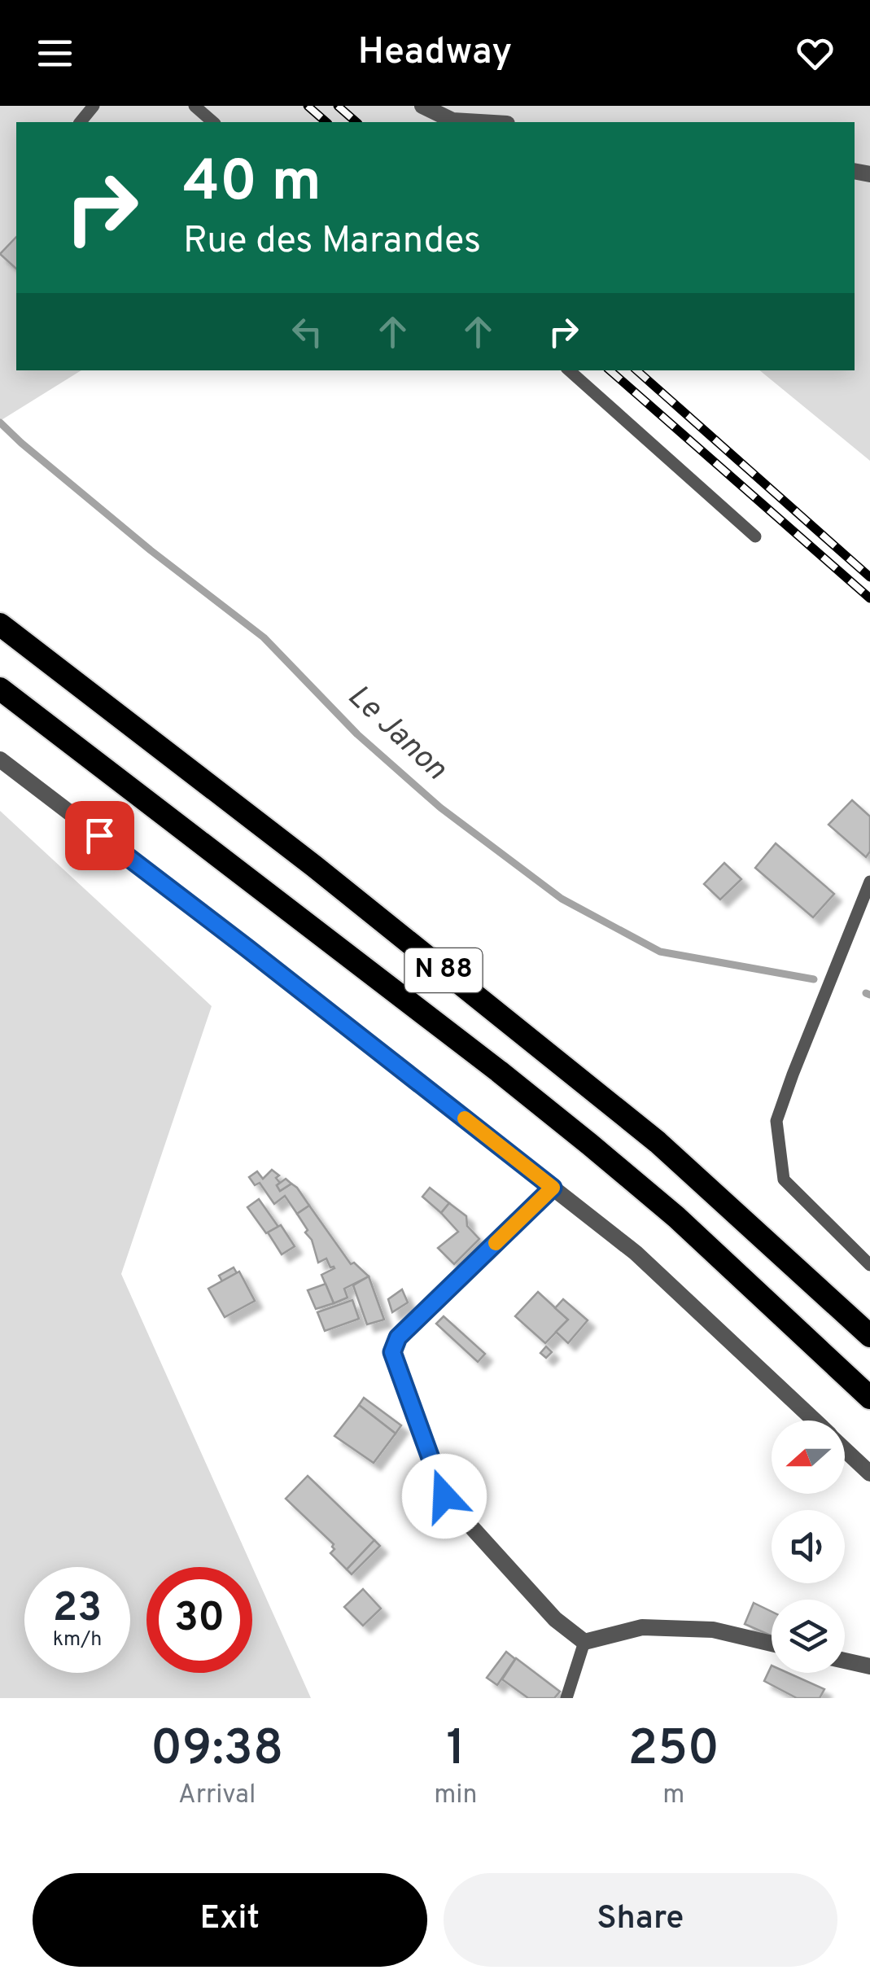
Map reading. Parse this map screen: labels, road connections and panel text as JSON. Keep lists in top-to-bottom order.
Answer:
{
  "streets": {
    "highway": ["N 88"]
  },
  "water": ["Le Janon"],
  "north": "left",
  "page": {
    "header": "Headway",
    "turn": ["40 m", "Rue des Marandes"],
    "speed": "23 km/h",
    "limit": "30",
    "eta": [
      "09:38",
      "Arrival",
      "1",
      "min",
      "250",
      "m"
    ],
    "buttons": ["Exit", "Share"]
  }
}
